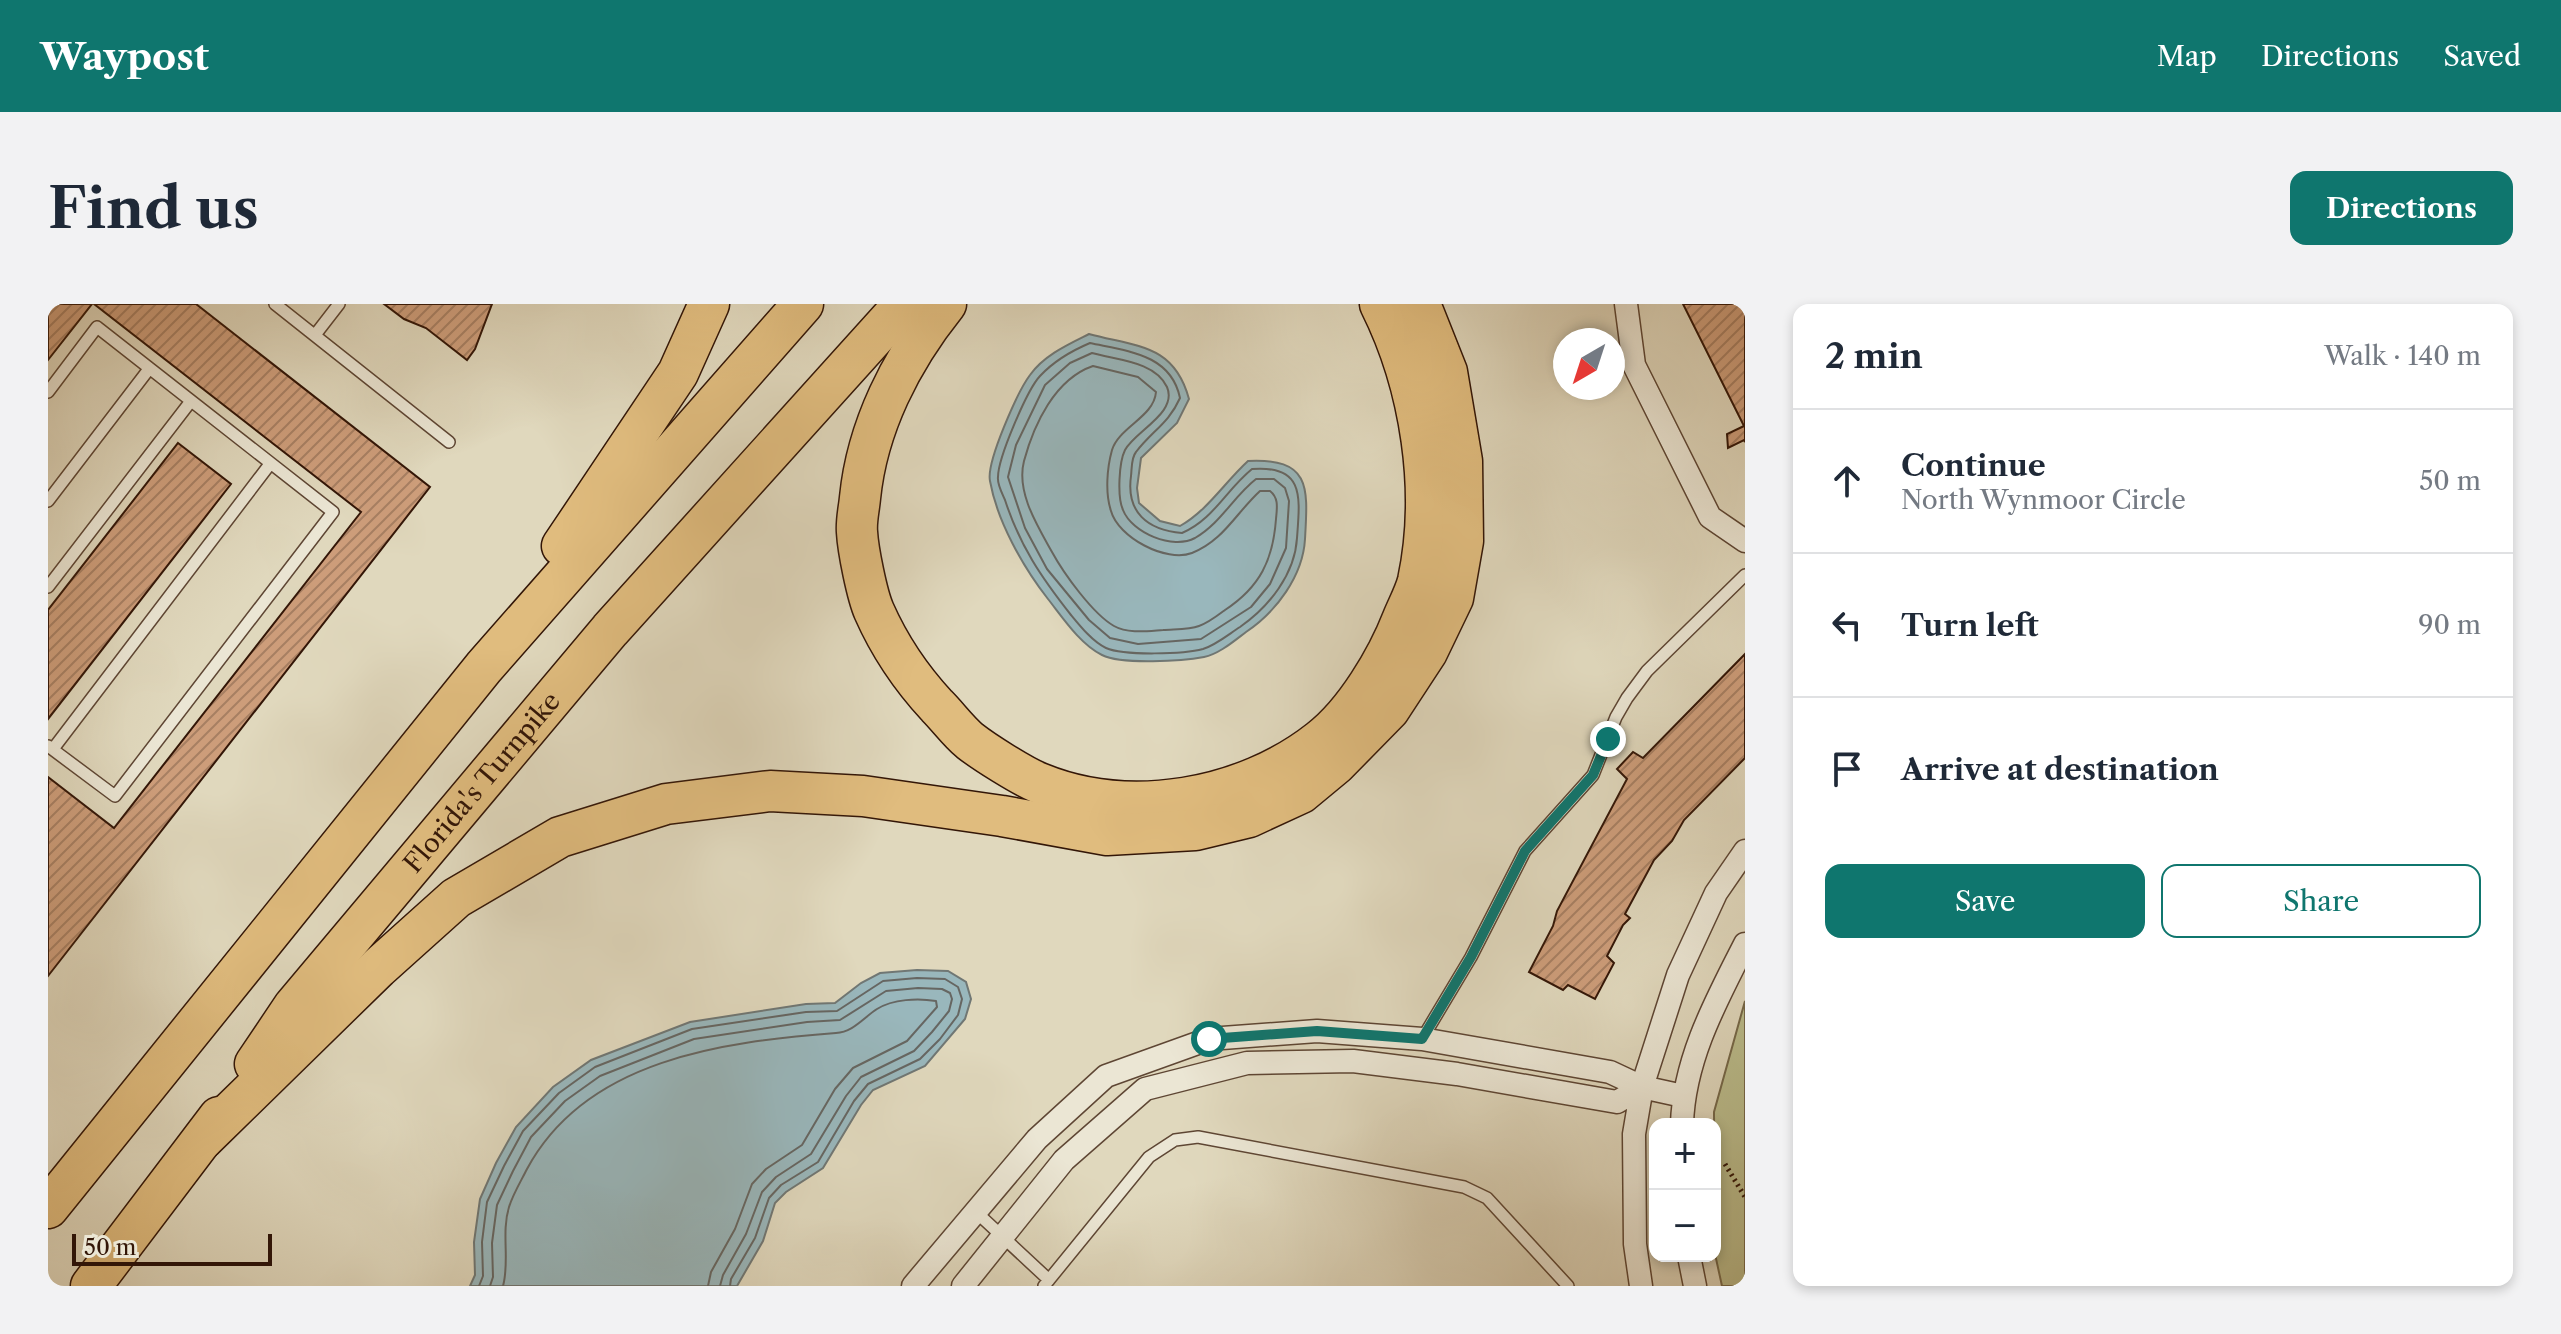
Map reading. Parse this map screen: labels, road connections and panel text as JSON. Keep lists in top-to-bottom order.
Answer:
{
  "streets": {
    "highway": ["Florida's Turnpike"]
  },
  "scale_bar": "50 m",
  "north": "bottom left",
  "page": {
    "header": "Waypost",
    "nav": ["Map", "Directions", "Saved"],
    "buttons": [
      "Directions",
      ["Save", "Share"]
    ],
    "title": "Find us",
    "heading": ["2 min", "Walk · 140 m"],
    "list": [
      ["Continue", "North Wynmoor Circle", "50 m"],
      ["Turn left", "90 m"],
      "Arrive at destination"
    ],
    "map_buttons": ["+", "−"],
    "scale": "50 m"
  }
}
